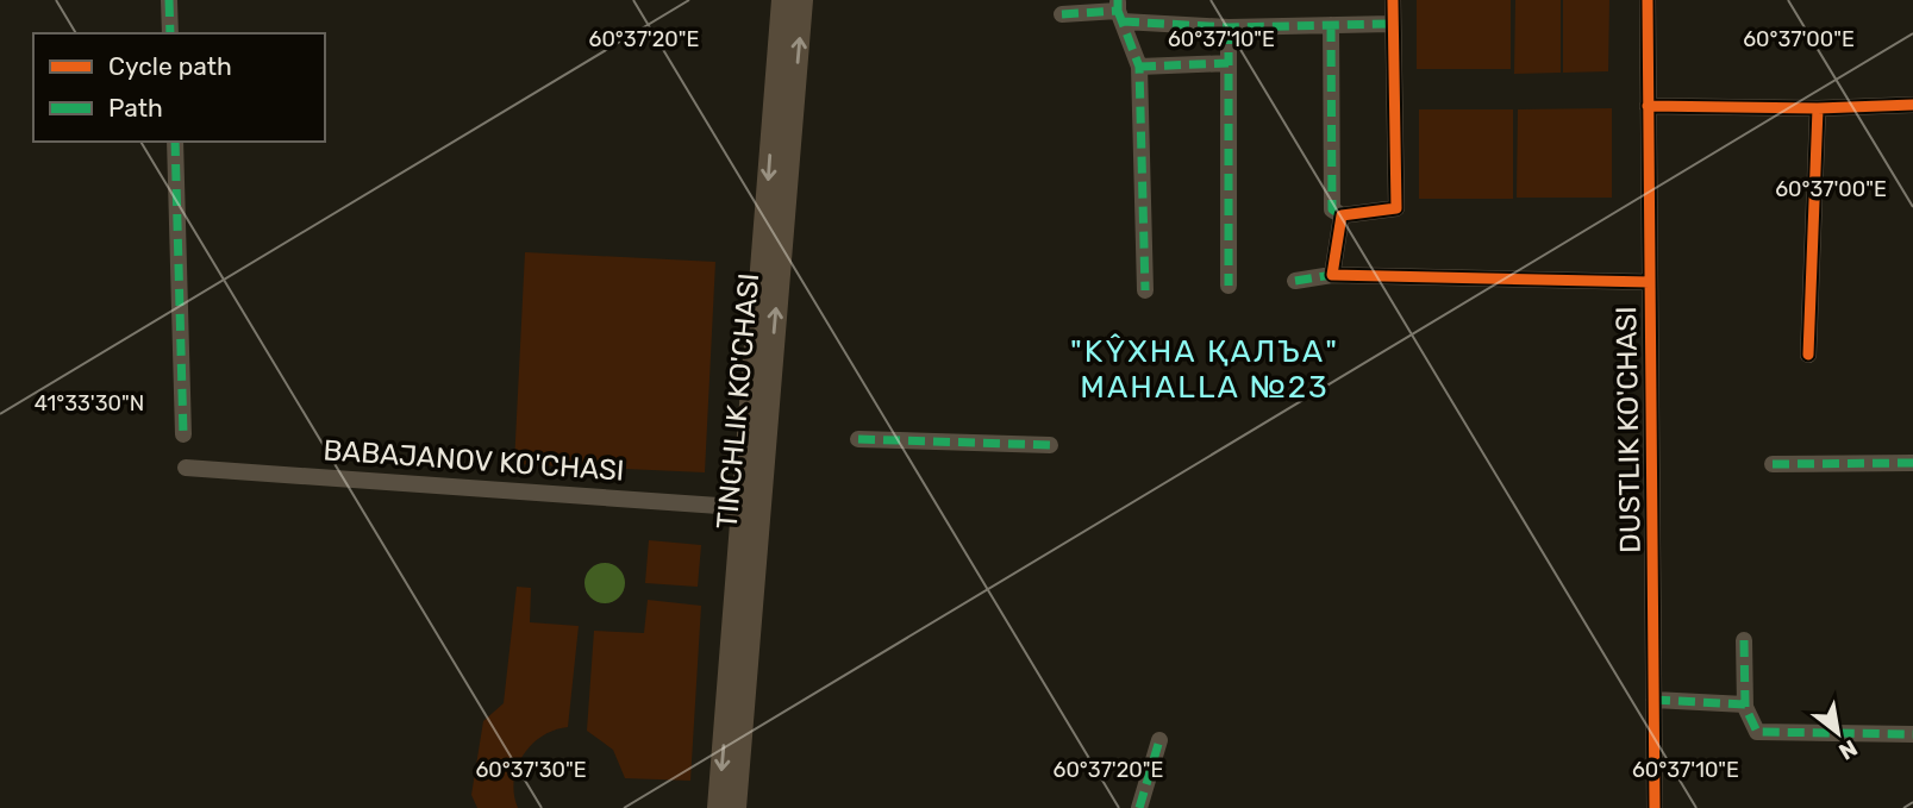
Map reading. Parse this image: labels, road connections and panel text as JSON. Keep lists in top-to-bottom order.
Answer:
{
  "streets": {
    "main road": ["TINCHLIK KO'CHASI"],
    "street": ["DUSTLIK KO'CHASI", "BABAJANOV KO'CHASI"]
  },
  "crossings": [
    ["TINCHLIK KO'CHASI", "BABAJANOV KO'CHASI"]
  ],
  "districts": ["\"KŶХНА ҚАЛЪА\" MAHALLA №23"],
  "legend": ["Cycle path", "Path"],
  "north": "bottom right",
  "coordinates": [
    "60°37'00\"E",
    "60°37'20\"E",
    "60°37'10\"E",
    "41°33'30\"N",
    "60°37'30\"E"
  ]
}
